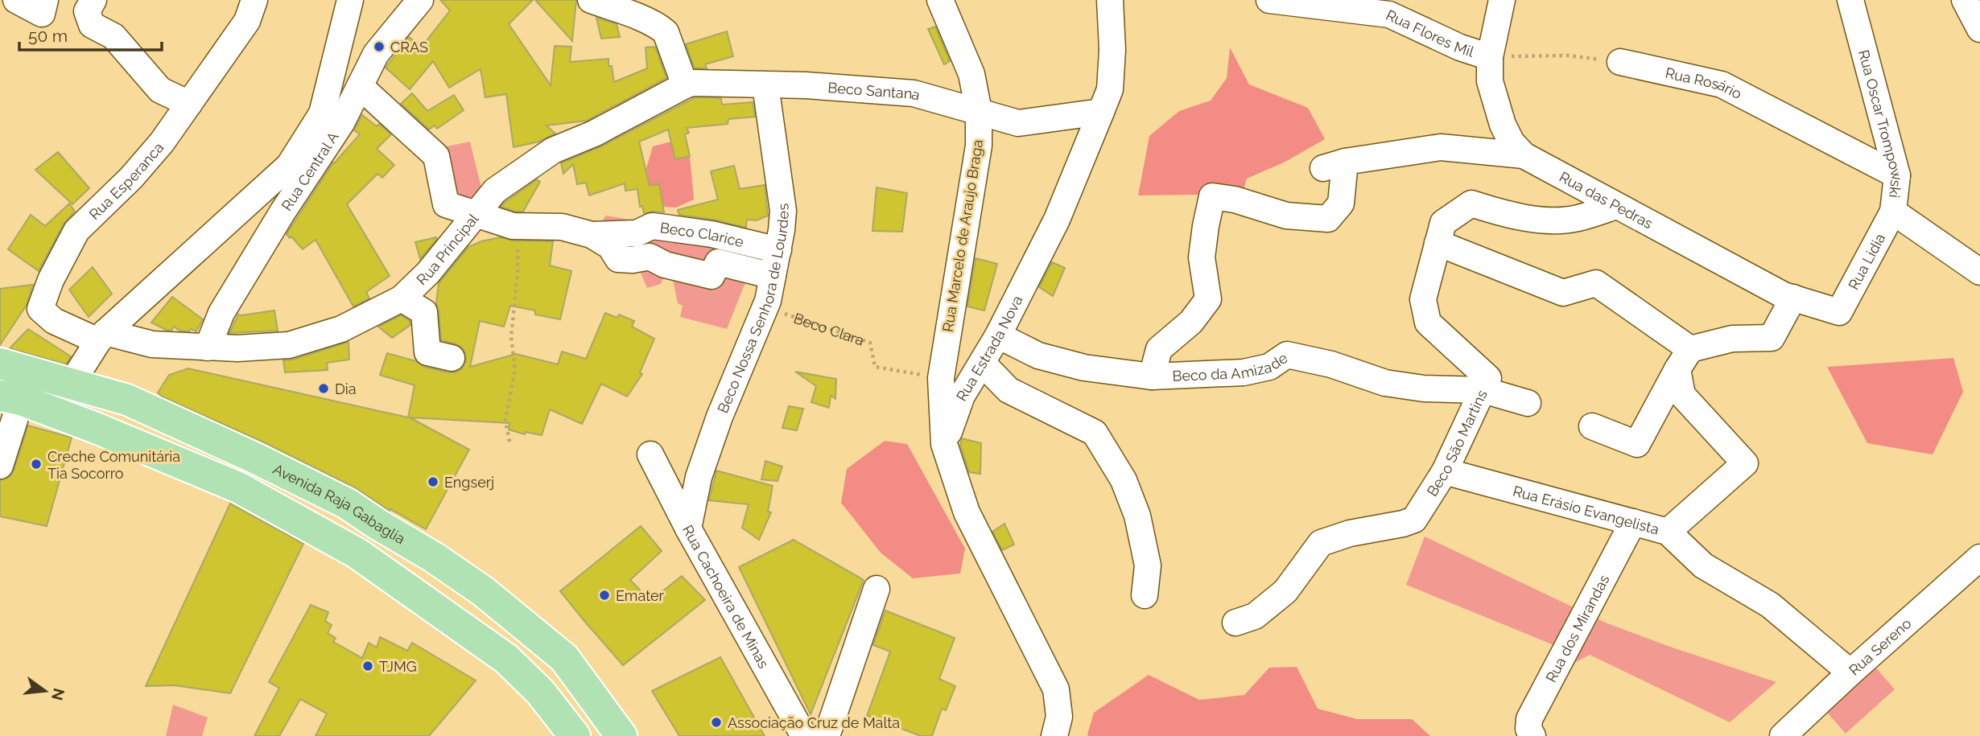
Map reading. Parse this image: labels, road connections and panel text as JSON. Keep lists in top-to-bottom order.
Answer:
{
  "streets": {
    "main road": ["Avenida Raja Gabaglia"],
    "street": [
      "Rua Flores Mil",
      "Rua Rosário",
      "Beco Santana",
      "Rua Oscar Trompowski",
      "Rua Central A",
      "Rua Esperanca",
      "Rua das Pedras",
      "Beco Clarice",
      "Rua Marcelo de Araujo Braga",
      "Rua Principal",
      "Rua Lidia",
      "Beco Nossa Senhora de Lourdes",
      "Rua Estrada Nova",
      "Beco da Amizade",
      "Beco São Martins",
      "Rua Erásio Evangelista",
      "Rua Cachoeira de Minas",
      "Rua dos Mirandas",
      "Rua Sereno"
    ],
    "path": ["Beco Clara"]
  },
  "crossings": [
    ["Rua Flores Mil", "Rua das Pedras"],
    ["Rua Rosário", "Rua Oscar Trompowski"],
    ["Beco Santana", "Rua Marcelo de Araujo Braga"],
    ["Beco Santana", "Rua Principal"],
    ["Beco Santana", "Beco Nossa Senhora de Lourdes"],
    ["Rua Oscar Trompowski", "Rua Lidia"],
    ["Rua Central A", "Rua Principal"],
    ["Rua Esperanca", "Rua Principal"],
    ["Rua das Pedras", "Rua Lidia"],
    ["Rua das Pedras", "Beco São Martins"],
    ["Beco Clarice", "Beco Nossa Senhora de Lourdes"],
    ["Rua Marcelo de Araujo Braga", "Beco Clara"],
    ["Rua Marcelo de Araujo Braga", "Rua Estrada Nova"],
    ["Rua Principal", "Beco Nossa Senhora de Lourdes"],
    ["Beco Nossa Senhora de Lourdes", "Beco Clara"],
    ["Beco Nossa Senhora de Lourdes", "Rua Cachoeira de Minas"],
    ["Rua Estrada Nova", "Beco da Amizade"],
    ["Beco da Amizade", "Beco São Martins"],
    ["Beco São Martins", "Rua Erásio Evangelista"],
    ["Rua Erásio Evangelista", "Rua dos Mirandas"],
    ["Rua Erásio Evangelista", "Rua Sereno"]
  ],
  "places": [
    "CRAS",
    "Dia",
    "Creche Comunitária Tia Socorro",
    "Engserj",
    "Emater",
    "TJMG",
    "Associação Cruz de Malta"
  ],
  "scale_bar": "50 m",
  "north": "right"
}
